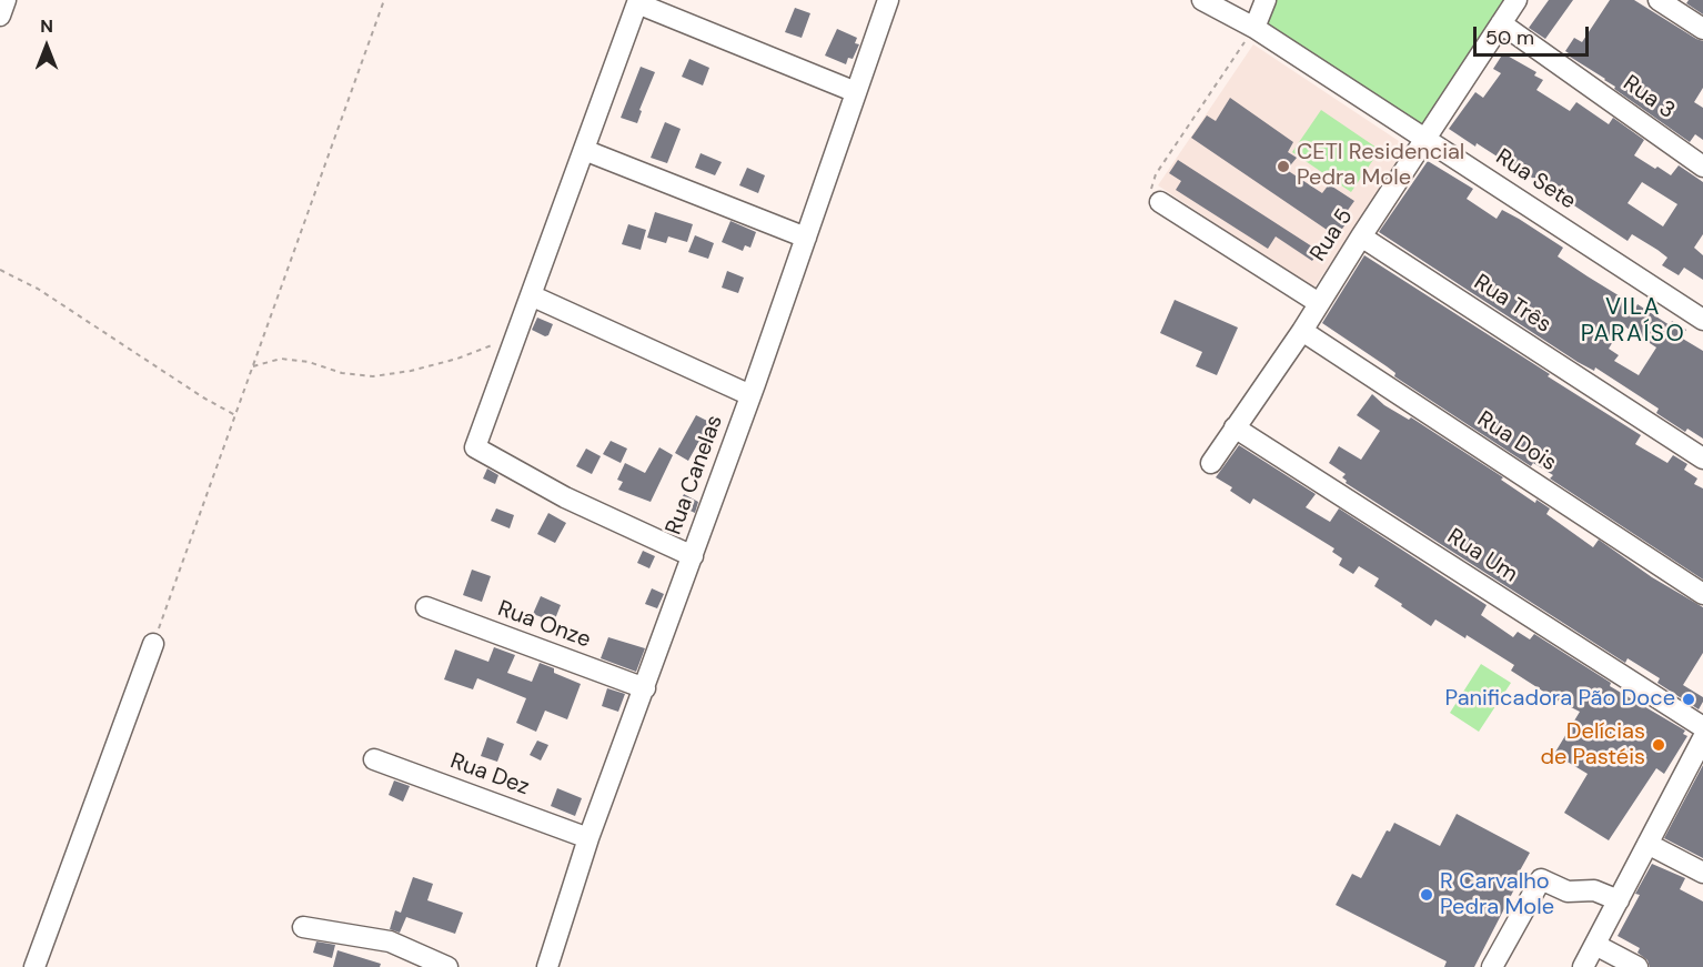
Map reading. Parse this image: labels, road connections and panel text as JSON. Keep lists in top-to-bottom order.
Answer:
{
  "streets": {
    "street": [
      "Rua 3",
      "Rua Sete",
      "Rua 5",
      "Rua Três",
      "Rua Dois",
      "Rua Canelas",
      "Rua Um",
      "Rua Onze",
      "Rua Dez"
    ]
  },
  "crossings": [
    ["Rua 3", "Rua 5"],
    ["Rua Sete", "Rua 5"],
    ["Rua 5", "Rua Três"],
    ["Rua 5", "Rua Dois"],
    ["Rua 5", "Rua Um"],
    ["Rua Canelas", "Rua Onze"],
    ["Rua Canelas", "Rua Dez"]
  ],
  "districts": ["VILA PARAÍSO"],
  "places": [
    "CETI Residencial Pedra Mole",
    "Panificadora Pão Doce",
    "Delícias de Pastéis",
    "R Carvalho Pedra Mole"
  ],
  "scale_bar": "50 m",
  "north": "top"
}
